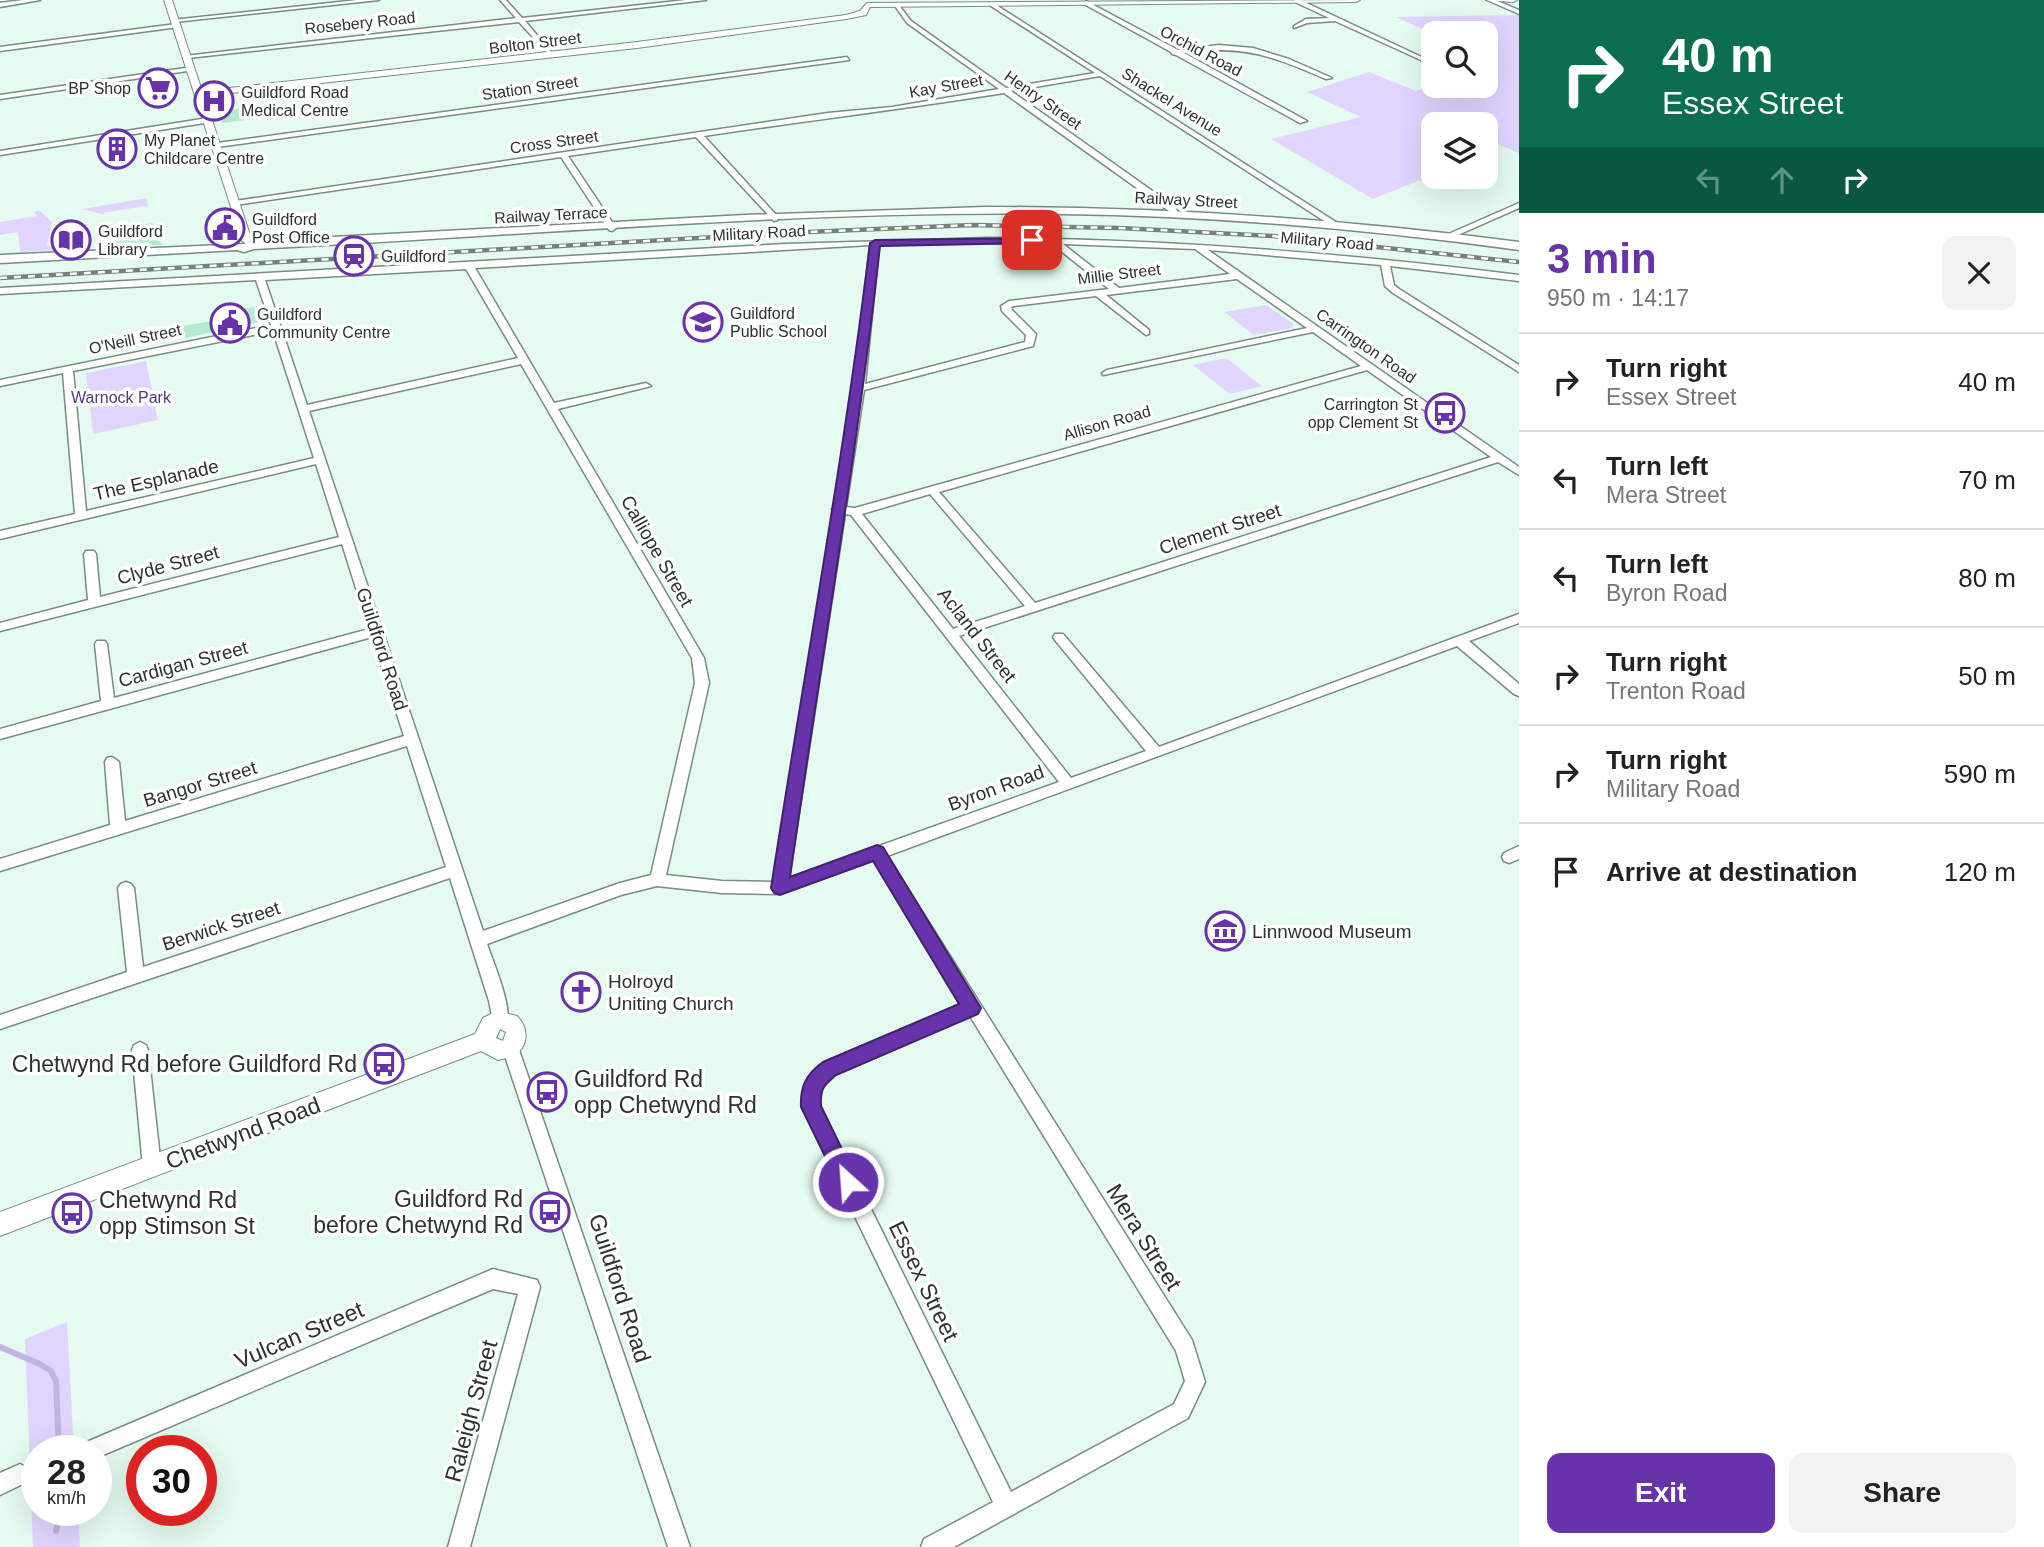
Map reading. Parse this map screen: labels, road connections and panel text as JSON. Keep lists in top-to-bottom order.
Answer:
{
  "streets": {
    "main road": ["Railway Street", "Railway Terrace"],
    "street": [
      "Rosebery Road",
      "Bolton Street",
      "Orchid Road",
      "Kay Street",
      "Station Street",
      "Henry Street",
      "Shackel Avenue",
      "Cross Street",
      "Military Road",
      "Millie Street",
      "O'Neill Street",
      "Carrington Road",
      "Allison Road",
      "The Esplanade",
      "Clement Street",
      "Calliope Street",
      "Clyde Street",
      "Acland Street",
      "Guildford Road",
      "Cardigan Street",
      "Bangor Street",
      "Byron Road",
      "Berwick Street",
      "Chetwynd Road",
      "Mera Street",
      "Essex Street",
      "Vulcan Street",
      "Raleigh Street"
    ]
  },
  "crossings": [
    ["Kay Street", "Henry Street"],
    ["Kay Street", "Shackel Avenue"],
    ["Kay Street", "Cross Street"],
    ["Henry Street", "Railway Street"],
    ["Shackel Avenue", "Railway Street"],
    ["Railway Street", "Railway Terrace"],
    ["Military Road", "Carrington Road"],
    ["Military Road", "Calliope Street"],
    ["Military Road", "Guildford Road"],
    ["Millie Street", "Carrington Road"],
    ["O'Neill Street", "Guildford Road"],
    ["Carrington Road", "Allison Road"],
    ["Carrington Road", "Clement Street"],
    ["Allison Road", "Acland Street"],
    ["The Esplanade", "Guildford Road"],
    ["Clement Street", "Acland Street"],
    ["Calliope Street", "Byron Road"],
    ["Clyde Street", "Guildford Road"],
    ["Acland Street", "Byron Road"],
    ["Guildford Road", "Cardigan Street"],
    ["Guildford Road", "Bangor Street"],
    ["Guildford Road", "Byron Road"],
    ["Guildford Road", "Berwick Street"],
    ["Guildford Road", "Chetwynd Road"],
    ["Byron Road", "Mera Street"],
    ["Mera Street", "Essex Street"],
    ["Vulcan Street", "Raleigh Street"]
  ],
  "parks": ["Warnock Park"],
  "places": {
    "supermarket": ["BP Shop"],
    "hospital": ["Guildford Road Medical Centre"],
    "building": ["My Planet Childcare Centre"],
    "public building": ["Guildford Post Office", "Guildford Community Centre"],
    "library": ["Guildford Library"],
    "station": ["Guildford"],
    "school or university": ["Guildford Public School"],
    "bus stop": [
      "Carrington St opp Clement St",
      "Chetwynd Rd before Guildford Rd",
      "Guildford Rd opp Chetwynd Rd",
      "Guildford Rd before Chetwynd Rd",
      "Chetwynd Rd opp Stimson St"
    ],
    "museum": ["Linnwood Museum"],
    "church": ["Holroyd Uniting Church"]
  },
  "page": {
    "turn": ["40 m", "Essex Street"],
    "heading": ["3 min", "950 m · 14:17"],
    "list": [
      {
        "name": "Turn right",
        "note": "Essex Street",
        "value": "40 m"
      },
      {
        "name": "Turn left",
        "note": "Mera Street",
        "value": "70 m"
      },
      {
        "name": "Turn left",
        "note": "Byron Road",
        "value": "80 m"
      },
      {
        "name": "Turn right",
        "note": "Trenton Road",
        "value": "50 m"
      },
      {
        "name": "Turn right",
        "note": "Military Road",
        "value": "590 m"
      },
      {
        "name": "Arrive at destination",
        "value": "120 m"
      }
    ],
    "speed": "28 km/h",
    "limit": "30",
    "buttons": ["Exit", "Share"]
  }
}
